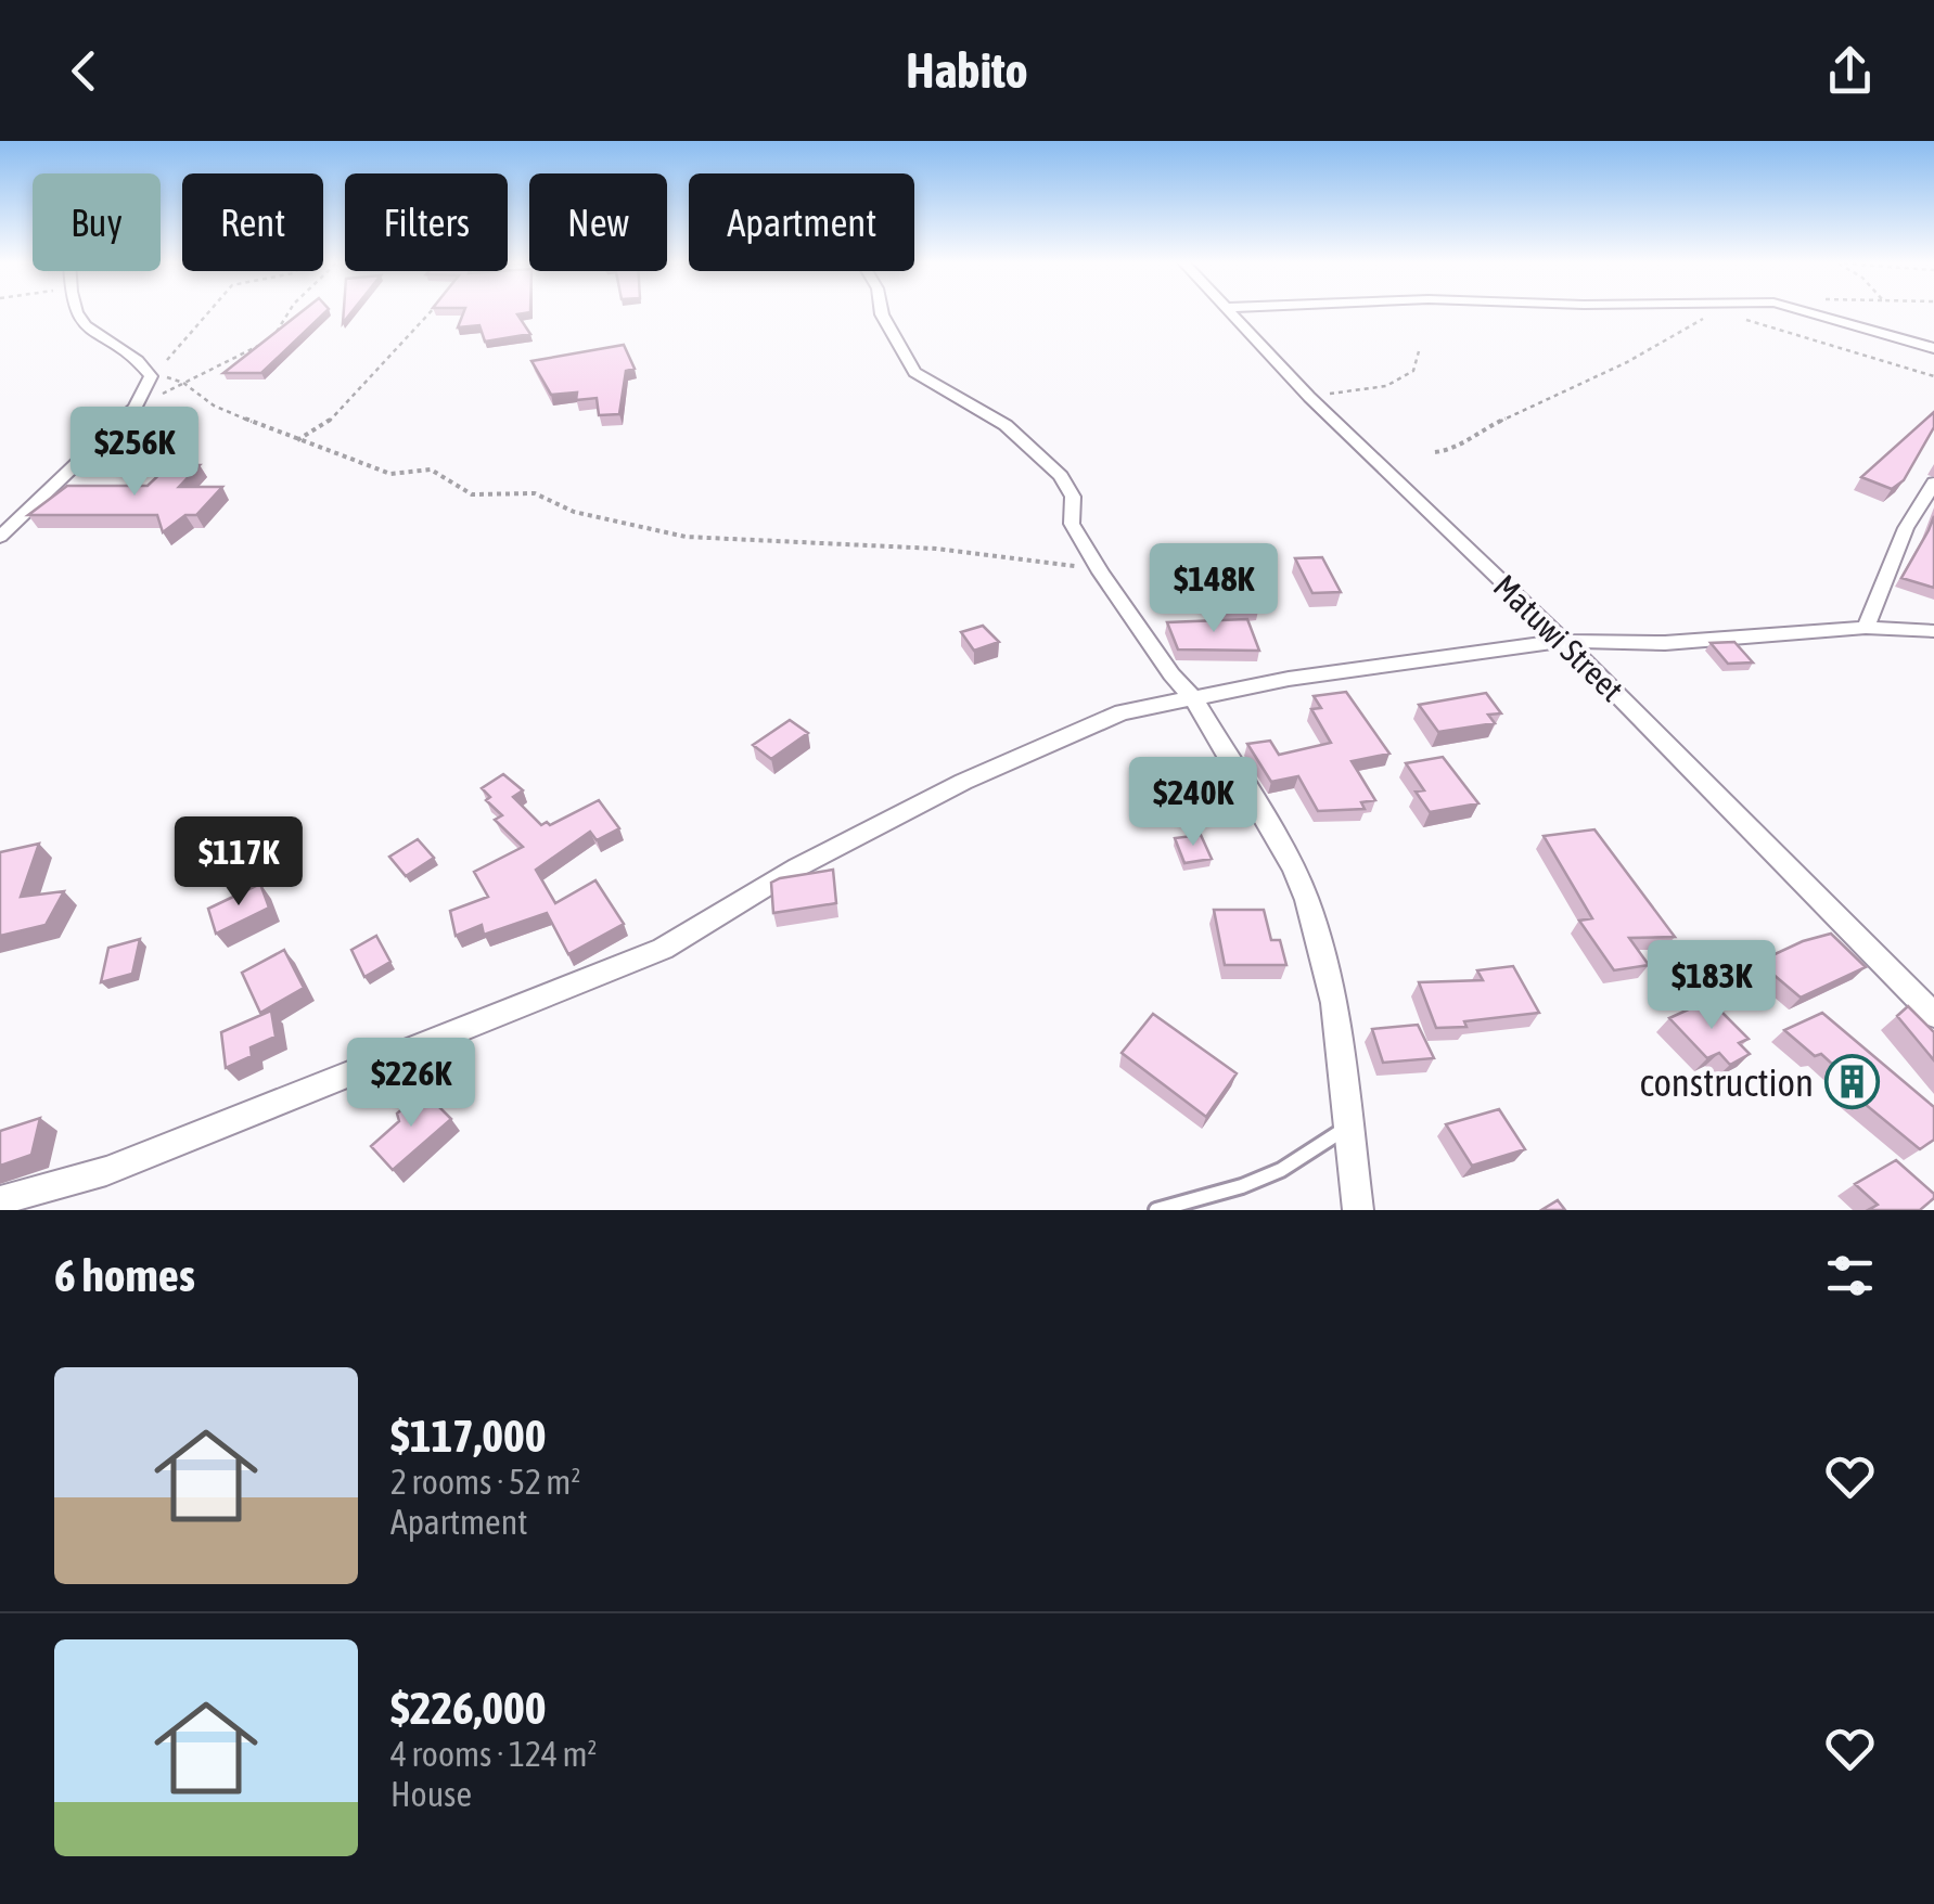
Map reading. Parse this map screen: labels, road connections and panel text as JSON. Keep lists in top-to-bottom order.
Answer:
{
  "streets": {
    "street": ["Matuwi Street"]
  },
  "places": {
    "building": ["construction"]
  },
  "page": {
    "header": "Habito",
    "chip": [
      "Buy",
      "Rent",
      "Filters",
      "New",
      "Apartment"
    ],
    "price": [
      "$256K",
      "$148K",
      "$240K",
      "$117K",
      "$183K",
      "$226K"
    ],
    "heading": "6 homes",
    "list": [
      {
        "name": "$117,000",
        "note": "2 rooms · 52 m² · Apartment"
      },
      {
        "name": "$226,000",
        "note": "4 rooms · 124 m² · House"
      }
    ]
  }
}
